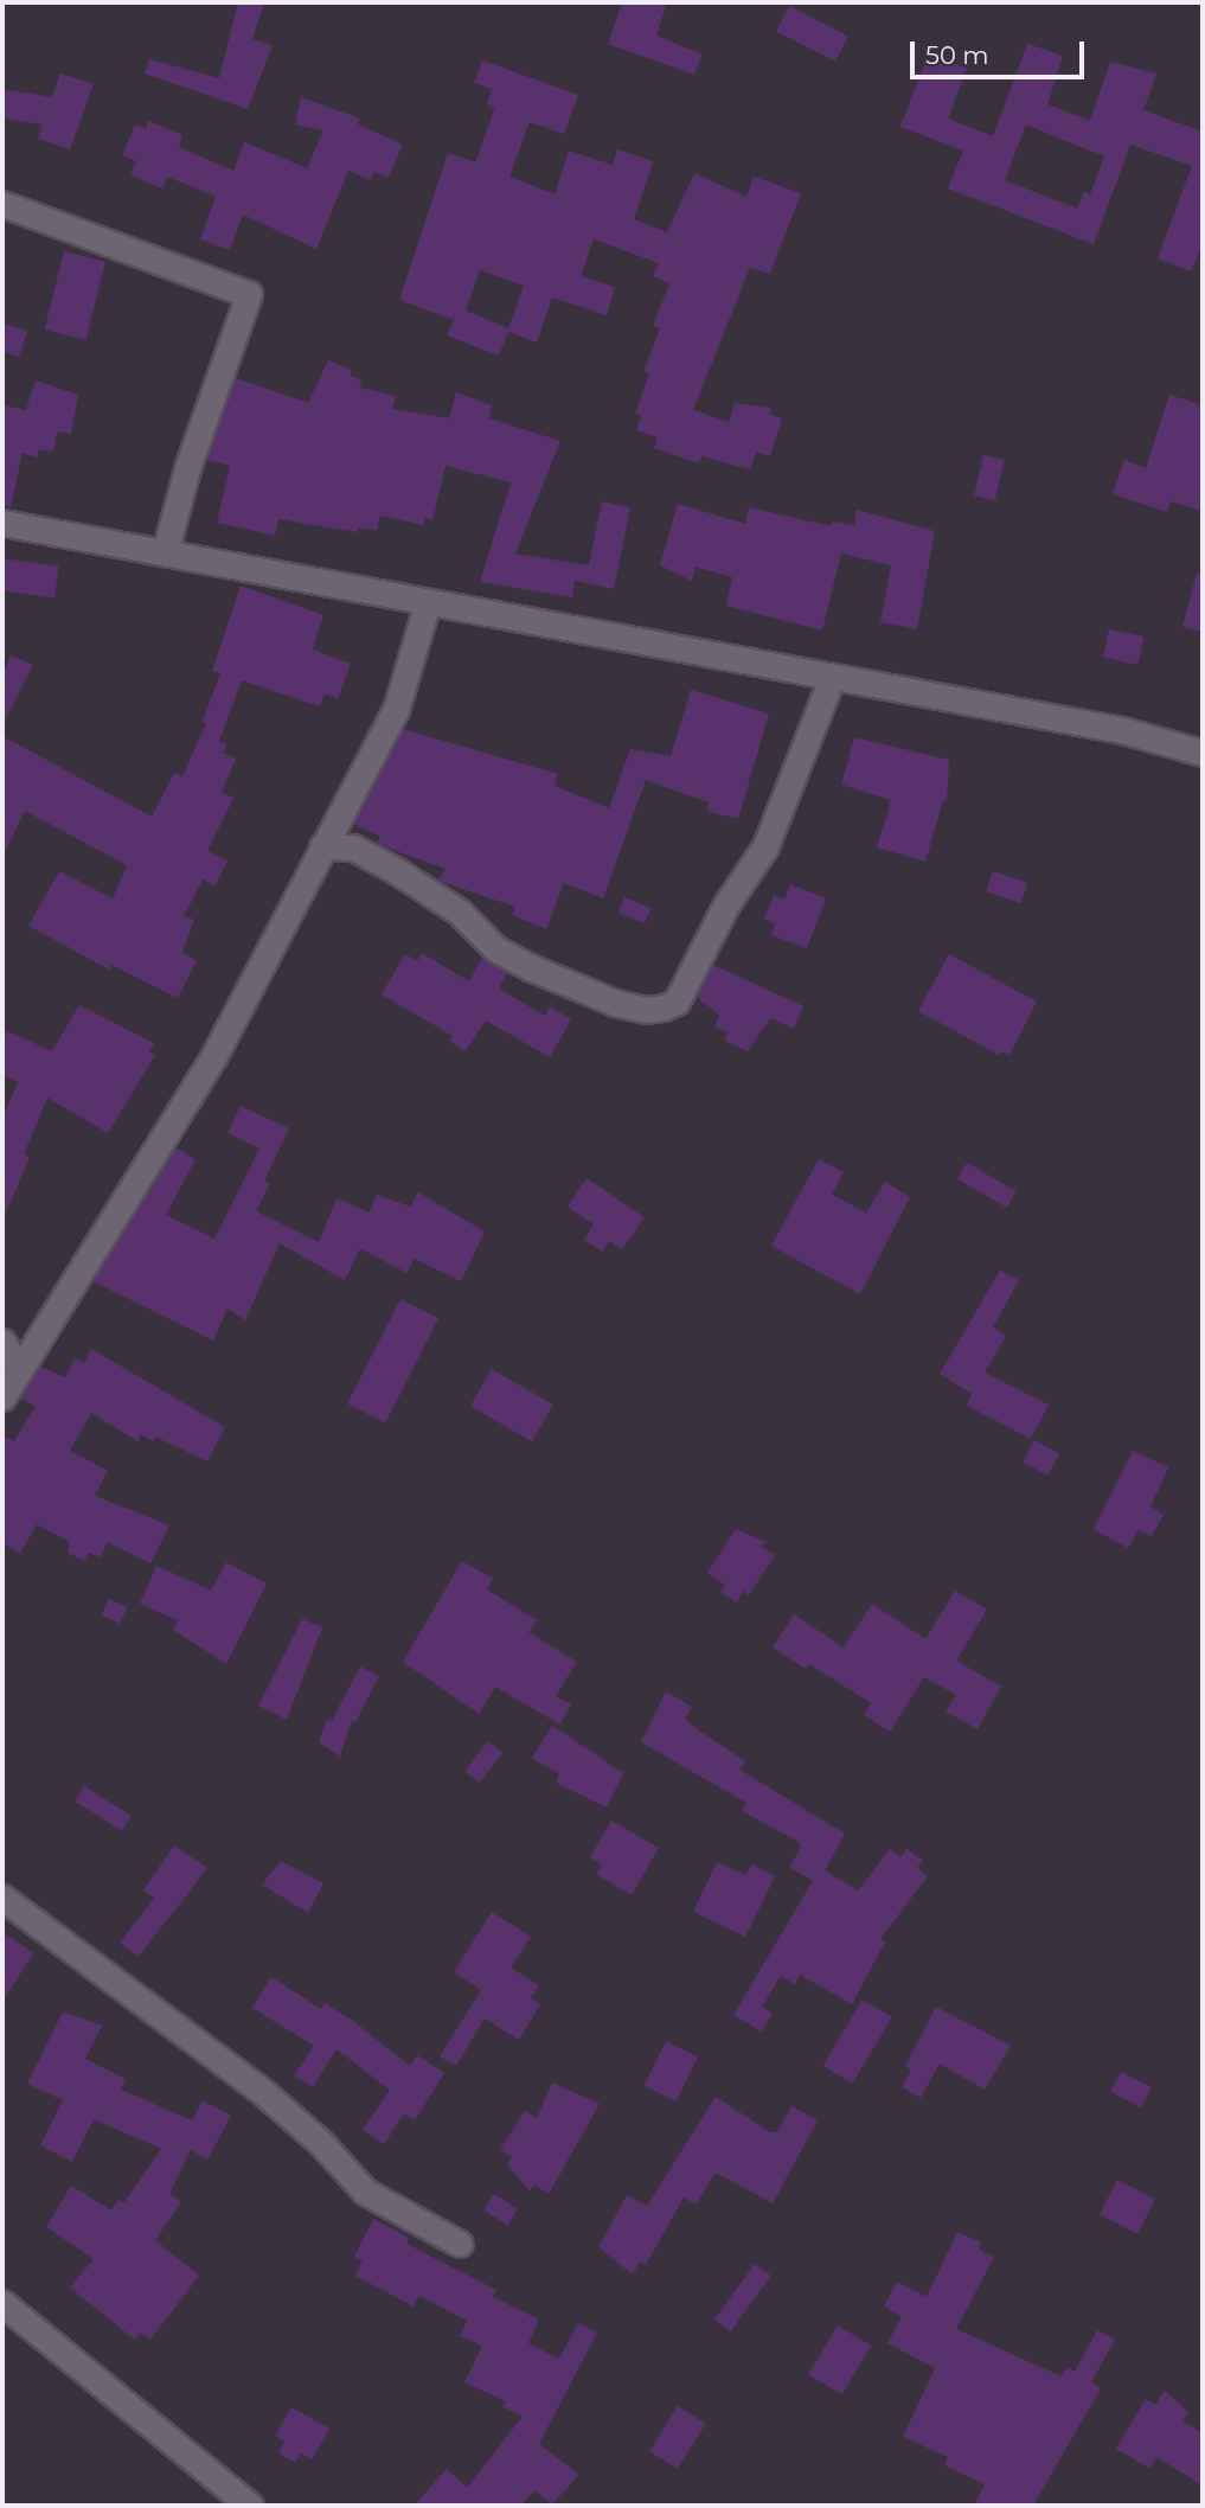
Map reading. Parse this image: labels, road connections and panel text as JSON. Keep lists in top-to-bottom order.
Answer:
{
  "scale_bar": "50 m"
}
